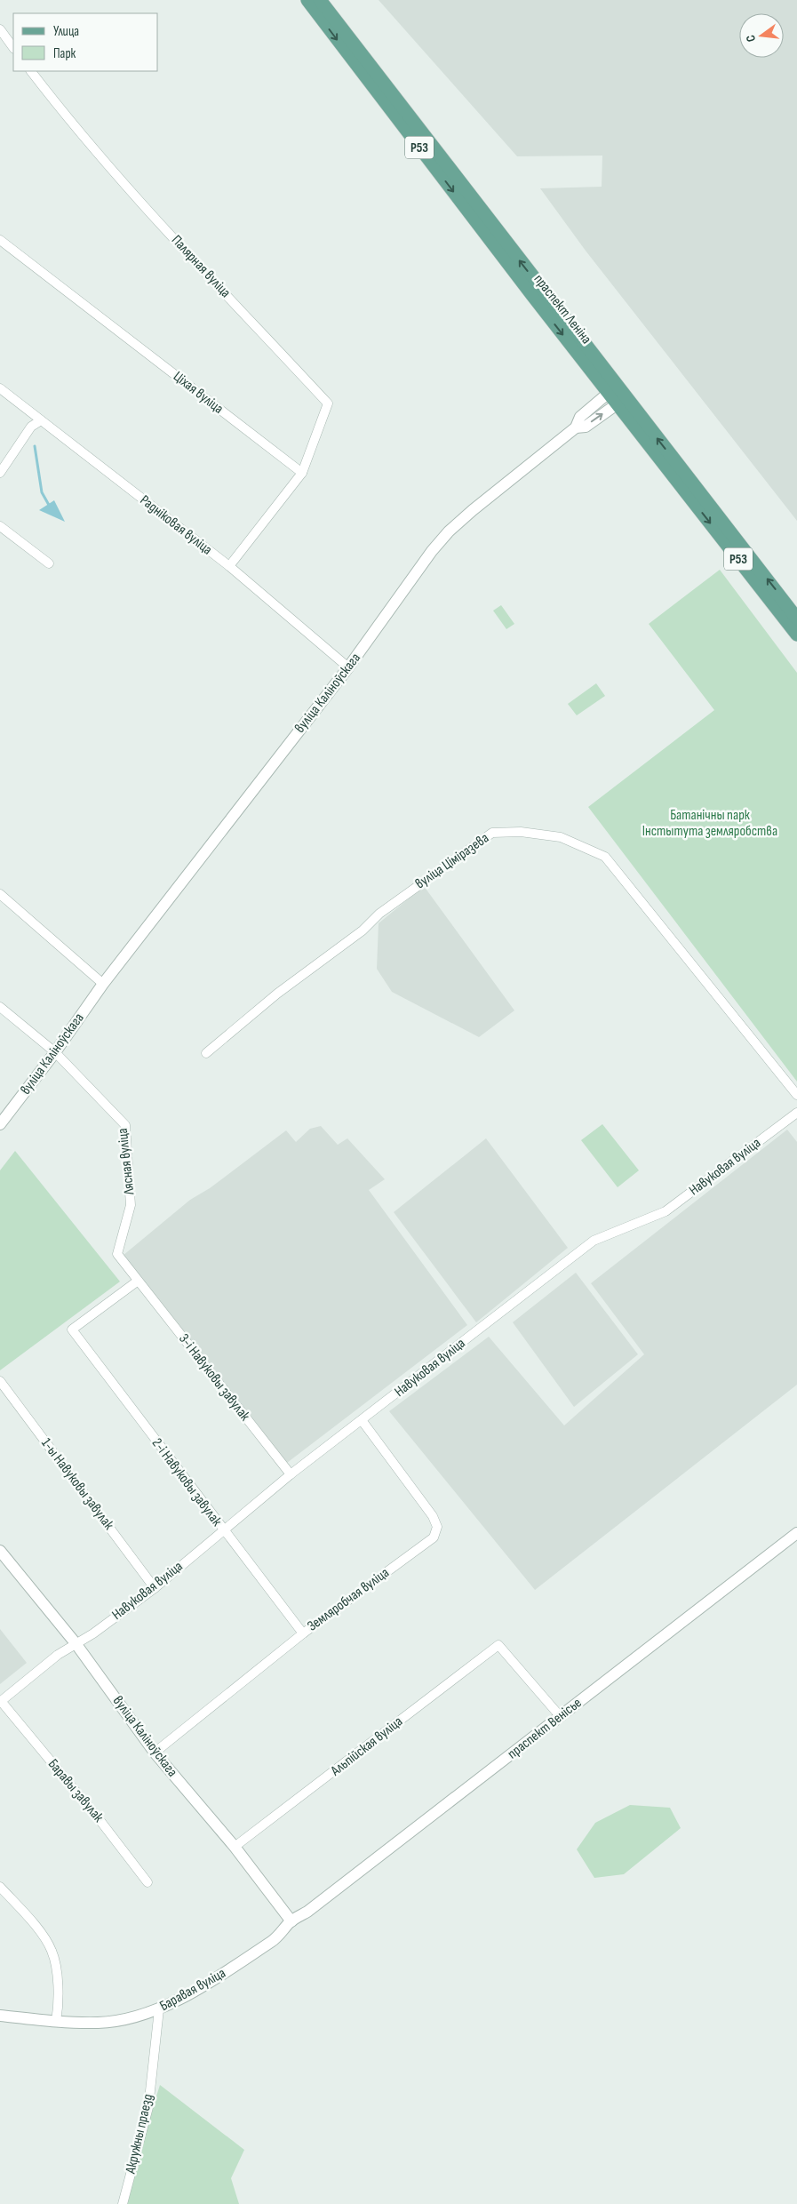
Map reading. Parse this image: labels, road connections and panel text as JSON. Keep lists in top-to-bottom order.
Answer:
{
  "streets": {
    "main road": ["Р53", "праспект Леніна"],
    "street": [
      "Палярная вуліца",
      "Ціхая вуліца",
      "Радніковая вуліца",
      "вуліца Каліноўскага",
      "вуліца Ціміразева",
      "Лясная вуліца",
      "Навуковая вуліца",
      "3-і Навуковы завулак",
      "2-і Навуковы завулак",
      "1-ы Навуковы завулак",
      "Земляробчая вуліца",
      "праспект Венісье",
      "Альпійская вуліца",
      "Баравы завулак",
      "Баравая вуліца",
      "Акружны праезд"
    ]
  },
  "crossings": [
    ["Палярная вуліца", "Ціхая вуліца"],
    ["праспект Леніна", "вуліца Каліноўскага"],
    ["Радніковая вуліца", "вуліца Каліноўскага"],
    ["вуліца Каліноўскага", "Лясная вуліца"],
    ["вуліца Каліноўскага", "Навуковая вуліца"],
    ["вуліца Каліноўскага", "Земляробчая вуліца"],
    ["вуліца Каліноўскага", "праспект Венісье"],
    ["вуліца Каліноўскага", "Альпійская вуліца"],
    ["вуліца Каліноўскага", "Баравая вуліца"],
    ["Лясная вуліца", "3-і Навуковы завулак"],
    ["Лясная вуліца", "2-і Навуковы завулак"],
    ["Навуковая вуліца", "3-і Навуковы завулак"],
    ["Навуковая вуліца", "2-і Навуковы завулак"],
    ["Навуковая вуліца", "1-ы Навуковы завулак"],
    ["Навуковая вуліца", "Земляробчая вуліца"],
    ["Навуковая вуліца", "Баравы завулак"],
    ["3-і Навуковы завулак", "2-і Навуковы завулак"],
    ["2-і Навуковы завулак", "Земляробчая вуліца"],
    ["праспект Венісье", "Альпійская вуліца"],
    ["праспект Венісье", "Баравая вуліца"],
    ["Баравая вуліца", "Акружны праезд"]
  ],
  "parks": ["Батанічны парк Інстытута земляробства"],
  "legend": ["Улица", "Парк"],
  "north": "left"
}
